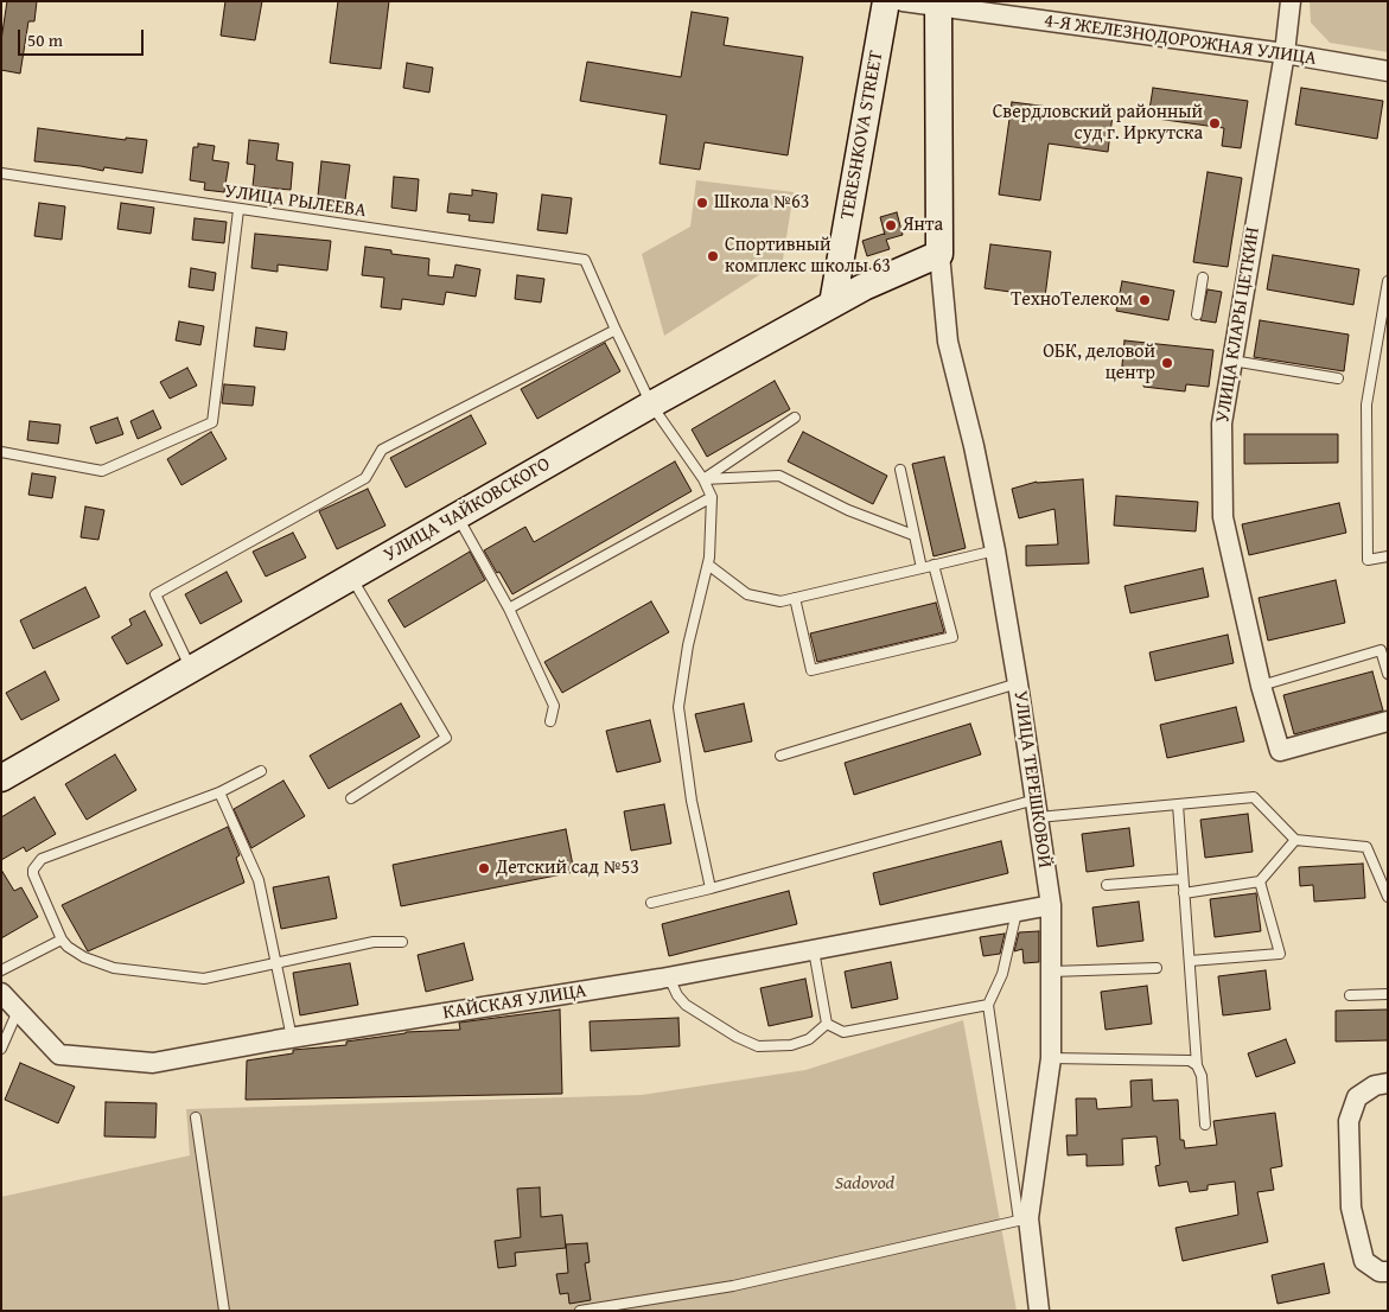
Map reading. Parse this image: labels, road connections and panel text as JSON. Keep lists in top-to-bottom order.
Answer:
{
  "streets": {
    "street": [
      "4-Я ЖЕЛЕЗНОДОРОЖНАЯ УЛИЦА",
      "TERESHKOVA STREET",
      "УЛИЦА КЛАРЫ ЦЕТКИН",
      "УЛИЦА ЧАЙКОВСКОГО",
      "УЛИЦА ТЕРЕШКОВОЙ",
      "КАЙСКАЯ УЛИЦА"
    ],
    "lane": ["УЛИЦА РЫЛЕЕВА"]
  },
  "crossings": [
    ["4-Я ЖЕЛЕЗНОДОРОЖНАЯ УЛИЦА", "УЛИЦА КЛАРЫ ЦЕТКИН"],
    ["TERESHKOVA STREET", "УЛИЦА ЧАЙКОВСКОГО"],
    ["УЛИЦА ЧАЙКОВСКОГО", "УЛИЦА ТЕРЕШКОВОЙ"],
    ["УЛИЦА ТЕРЕШКОВОЙ", "КАЙСКАЯ УЛИЦА"]
  ],
  "parks": ["Sadovod"],
  "places": [
    "Свердловский районный суд г. Иркутска",
    "Школа №63",
    "Янта",
    "Спортивный комплекс школы 63",
    "ТехноТелеком",
    "ОБК, деловой центр",
    "Детский сад №53"
  ],
  "scale_bar": "50 m"
}
